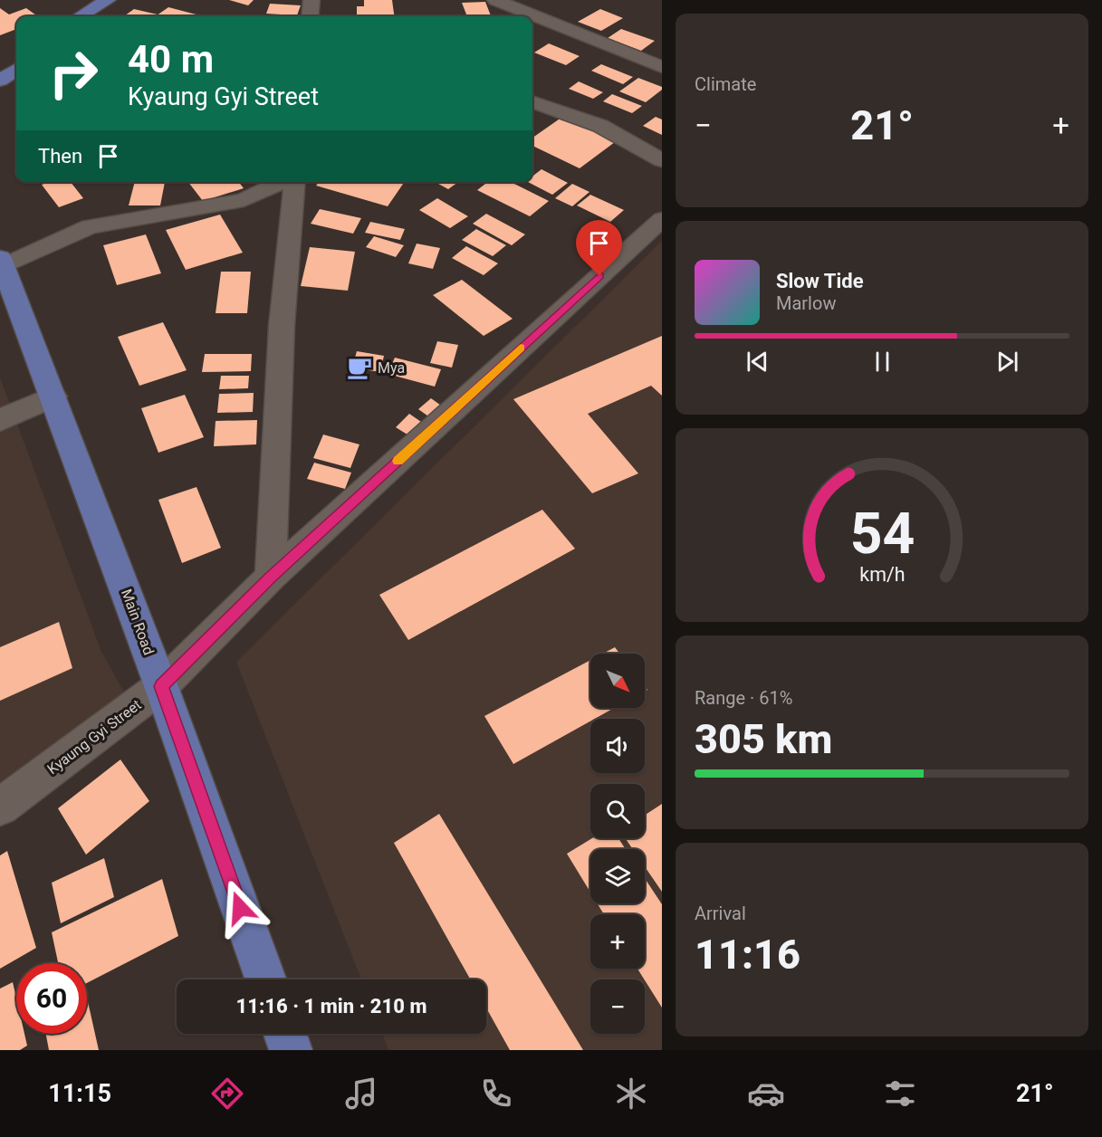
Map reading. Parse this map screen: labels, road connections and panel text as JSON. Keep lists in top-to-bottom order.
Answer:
{
  "streets": {
    "main road": ["Main Road"],
    "street": ["Kyaung Gyi Street"]
  },
  "crossings": [
    ["Main Road", "Kyaung Gyi Street"]
  ],
  "places": {
    "cafe": ["Mya"]
  },
  "north": "bottom right",
  "page": {
    "tile": [
      "Climate",
      ["Range · 61%", "305 km"],
      ["Arrival", "11:16"]
    ],
    "turn": ["40 m", "Kyaung Gyi Street"],
    "heat": ["−", "21°", "+"],
    "then": "Then",
    "song": ["Slow Tide", "Marlow"],
    "map_buttons": ["+", "−"],
    "limit": "60",
    "trip": "11:16 · 1 min · 210 m",
    "tabs": ["11:15", "21°"],
    "gauge": ["54", "km/h"]
  }
}
